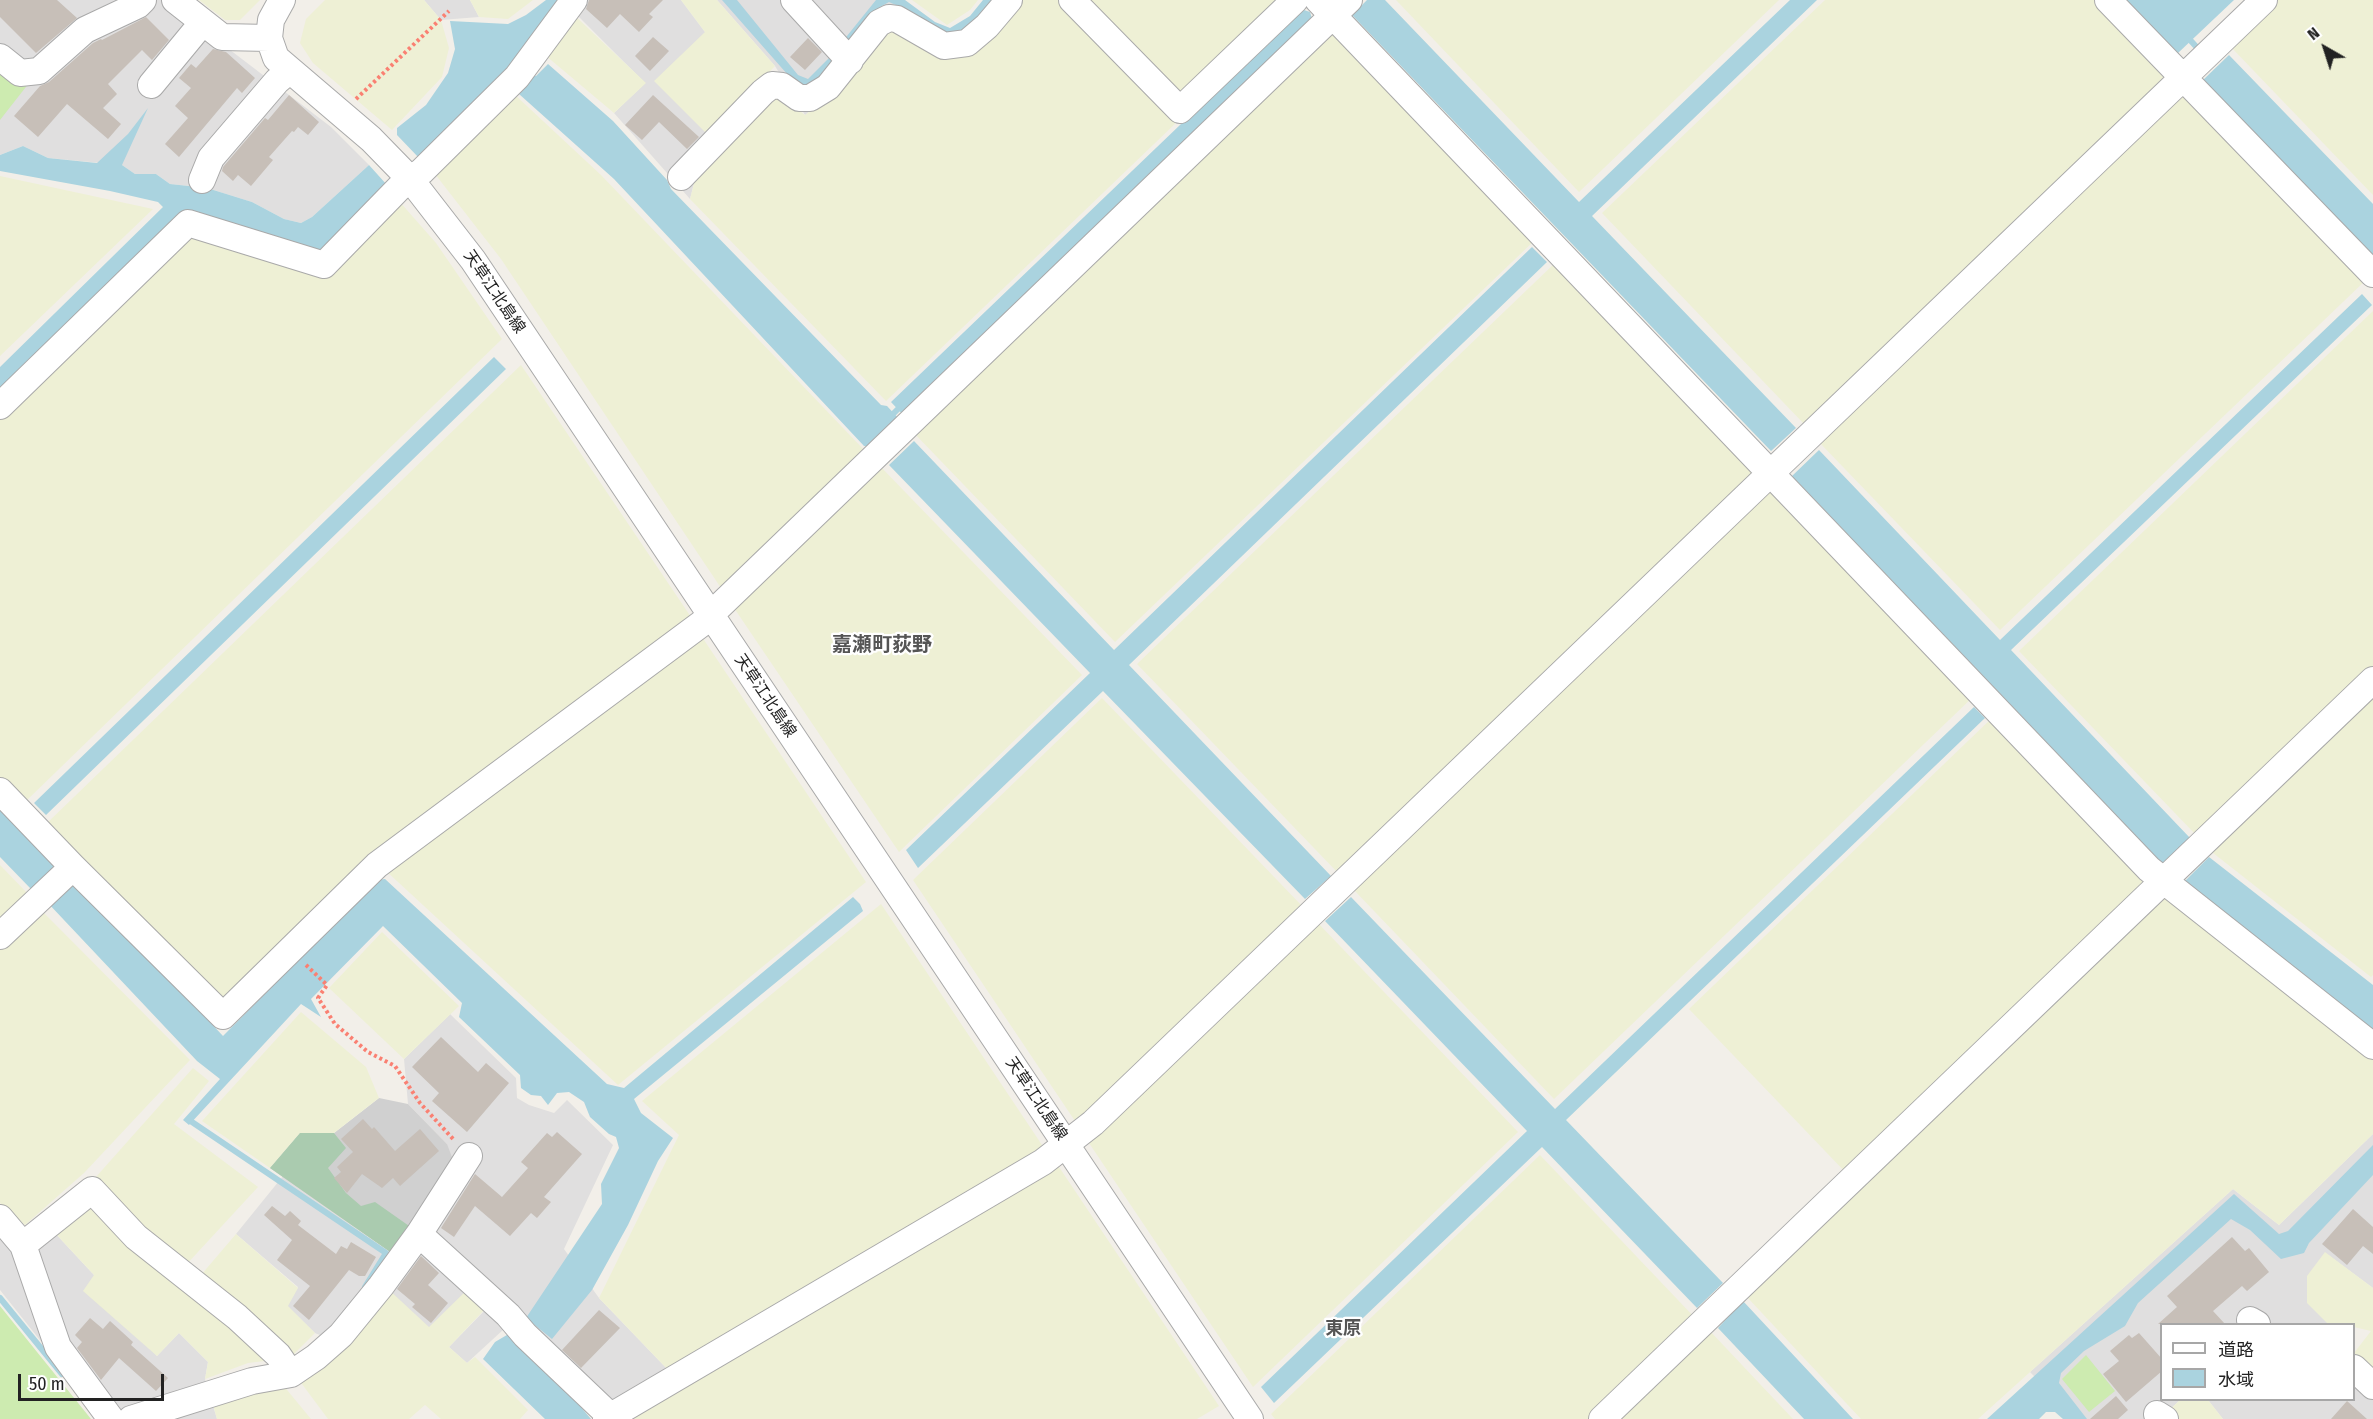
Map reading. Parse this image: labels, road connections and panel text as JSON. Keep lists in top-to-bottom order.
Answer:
{
  "streets": {
    "street": ["天草江北島線"]
  },
  "districts": ["嘉瀬町荻野", "東原"],
  "legend": ["道路", "水域"],
  "scale_bar": "50 m",
  "north": "top left"
}
